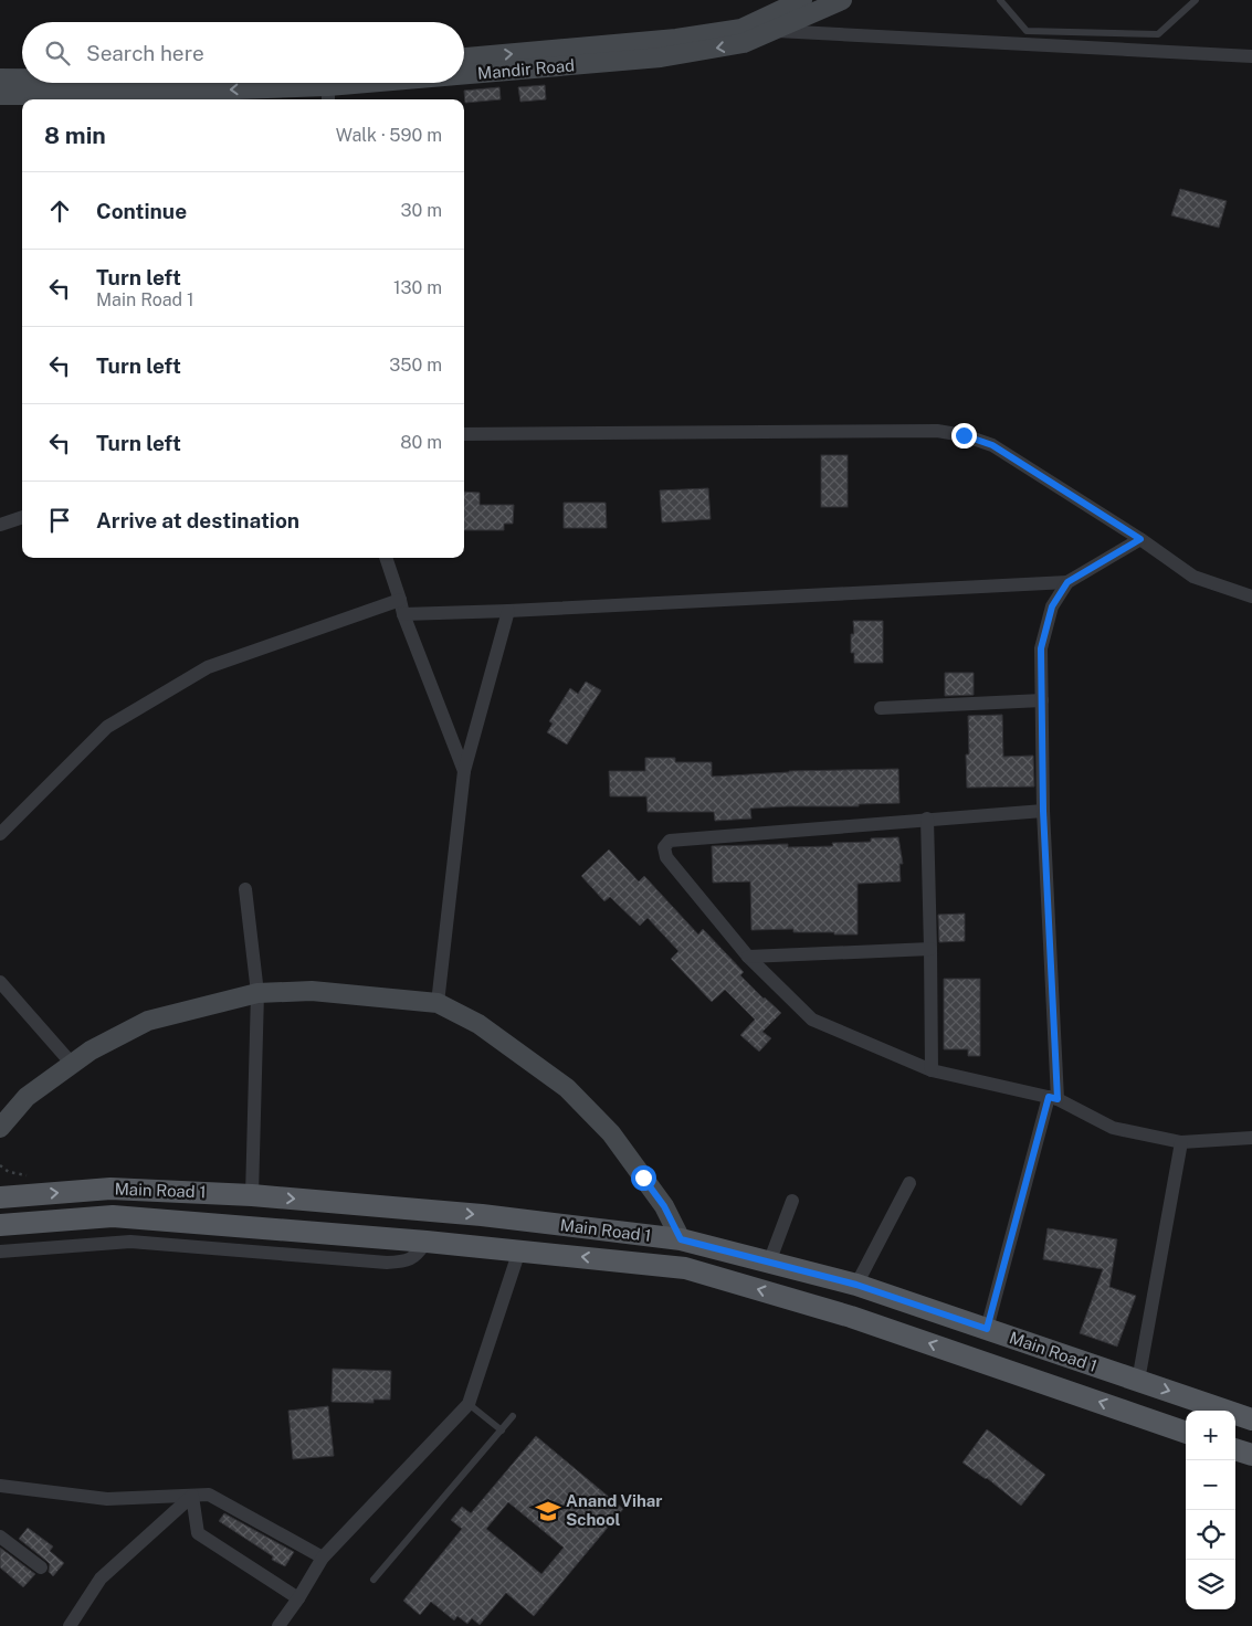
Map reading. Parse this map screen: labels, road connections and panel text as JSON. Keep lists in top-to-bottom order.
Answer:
{
  "streets": {
    "main road": ["Main Road 1"],
    "street": ["Mandir Road"]
  },
  "places": {
    "school or university": ["Anand Vihar School"]
  },
  "page": {
    "search": "Search here",
    "heading": ["8 min", "Walk · 590 m"],
    "list": [
      ["Continue", "30 m"],
      ["Turn left", "Main Road 1", "130 m"],
      ["Turn left", "350 m"],
      ["Turn left", "80 m"],
      "Arrive at destination"
    ],
    "map_buttons": ["+", "−"]
  }
}
